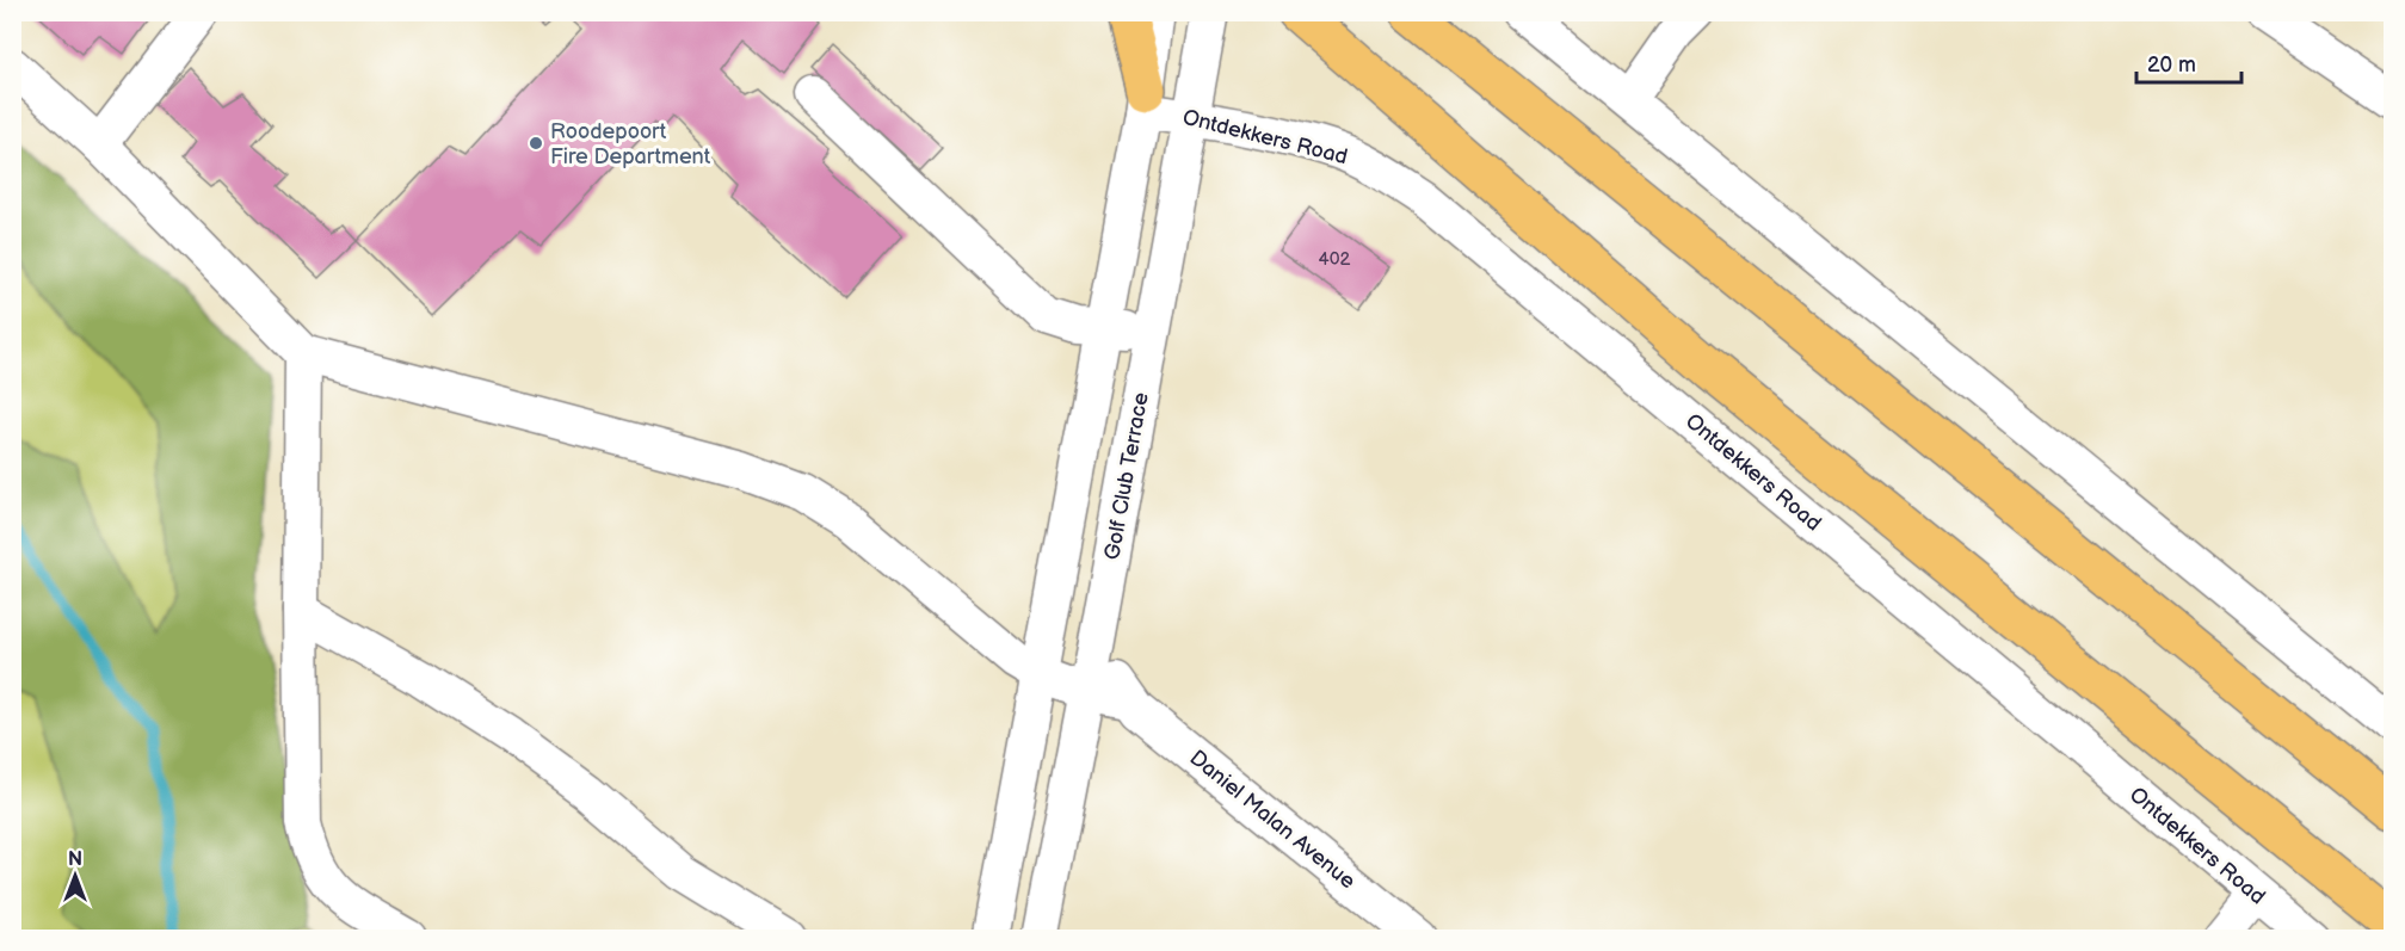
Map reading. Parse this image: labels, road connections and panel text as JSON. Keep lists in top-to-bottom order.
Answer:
{
  "streets": {
    "street": ["Ontdekkers Road", "Golf Club Terrace", "Daniel Malan Avenue"]
  },
  "crossings": [
    ["Ontdekkers Road", "Golf Club Terrace"],
    ["Golf Club Terrace", "Daniel Malan Avenue"]
  ],
  "places": ["Roodepoort Fire Department"],
  "house_numbers": ["402"],
  "scale_bar": "20 m",
  "north": "top"
}
